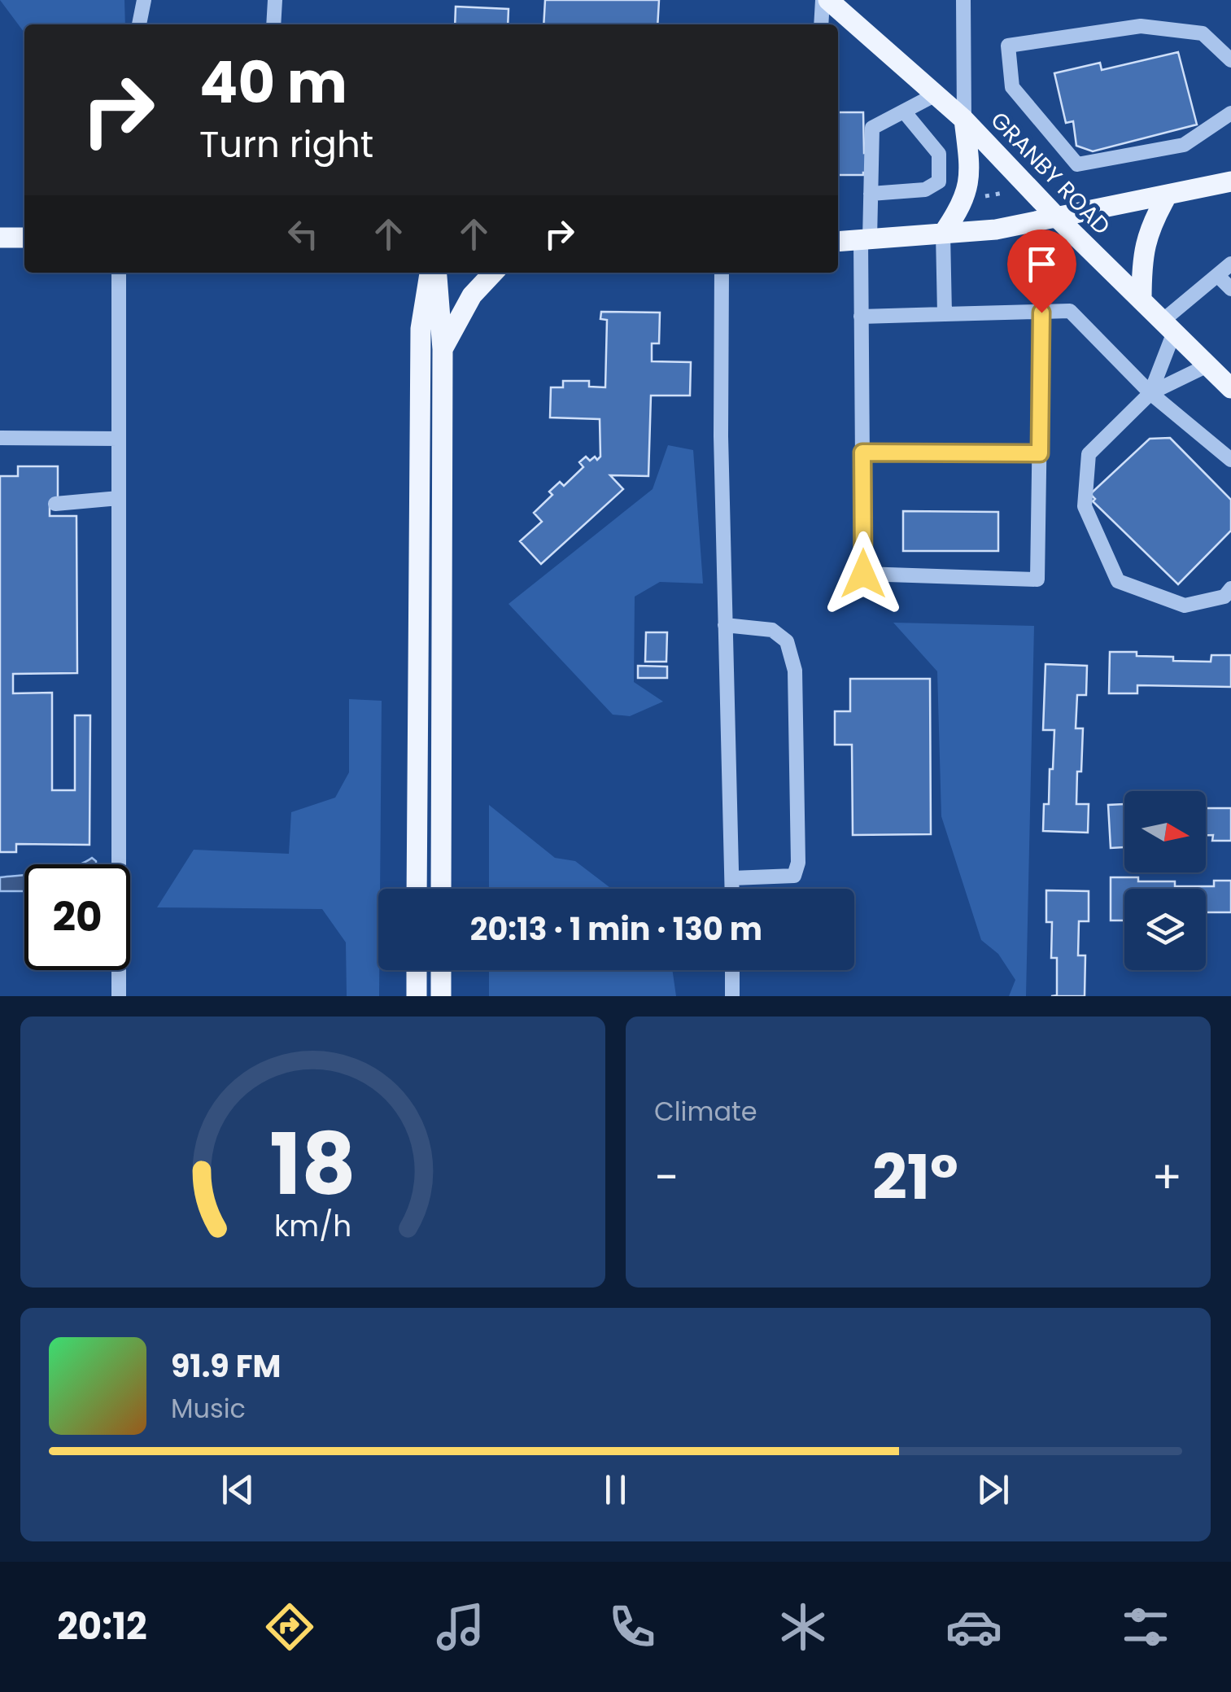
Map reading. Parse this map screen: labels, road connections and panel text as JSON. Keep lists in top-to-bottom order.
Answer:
{
  "streets": {
    "main road": ["GRANBY ROAD"]
  },
  "north": "right",
  "page": {
    "turn": ["40 m", "Turn right"],
    "limit": "20",
    "trip": "20:13 · 1 min · 130 m",
    "tile": "Climate",
    "heat": ["−", "21°", "+"],
    "song": ["91.9 FM", "Music"],
    "tabs": "20:12",
    "gauge": ["18", "km/h"]
  }
}
